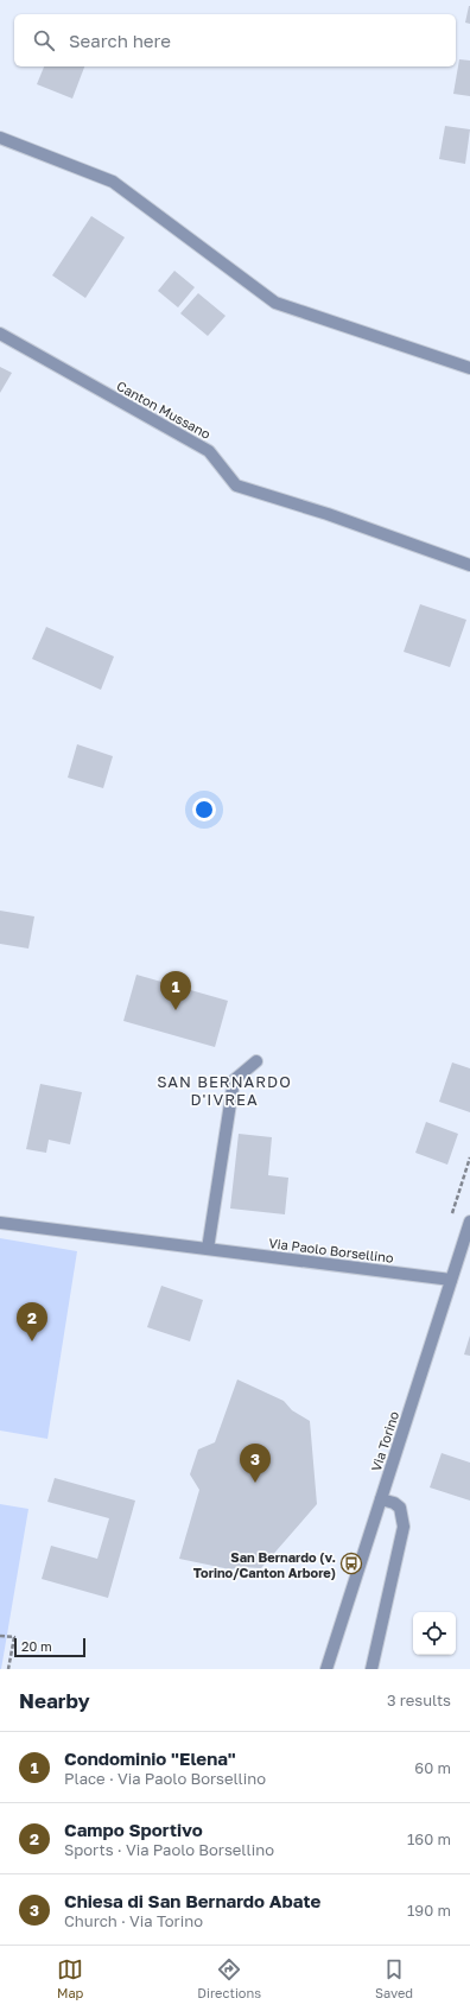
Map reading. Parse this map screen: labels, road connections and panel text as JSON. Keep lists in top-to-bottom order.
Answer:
{
  "streets": {
    "street": ["Canton Mussano", "Via Paolo Borsellino", "Via Torino"]
  },
  "crossings": [
    ["Via Paolo Borsellino", "Via Torino"]
  ],
  "districts": ["SAN BERNARDO D'IVREA"],
  "places": {
    "bus stop": ["San Bernardo (v. Torino/Canton Arbore)"]
  },
  "scale_bar": "20 m",
  "page": {
    "search": "Search here",
    "pins": ["1", "2", "3"],
    "scale": "20 m",
    "heading": ["Nearby", "3 results"],
    "list": [
      {
        "mark": "1",
        "name": "Condominio \"Elena\"",
        "note": "Place · Via Paolo Borsellino",
        "value": "60 m"
      },
      {
        "mark": "2",
        "name": "Campo Sportivo",
        "note": "Sports · Via Paolo Borsellino",
        "value": "160 m"
      },
      {
        "mark": "3",
        "name": "Chiesa di San Bernardo Abate",
        "note": "Church · Via Torino",
        "value": "190 m"
      }
    ],
    "nav": ["Map", "Directions", "Saved"]
  }
}
